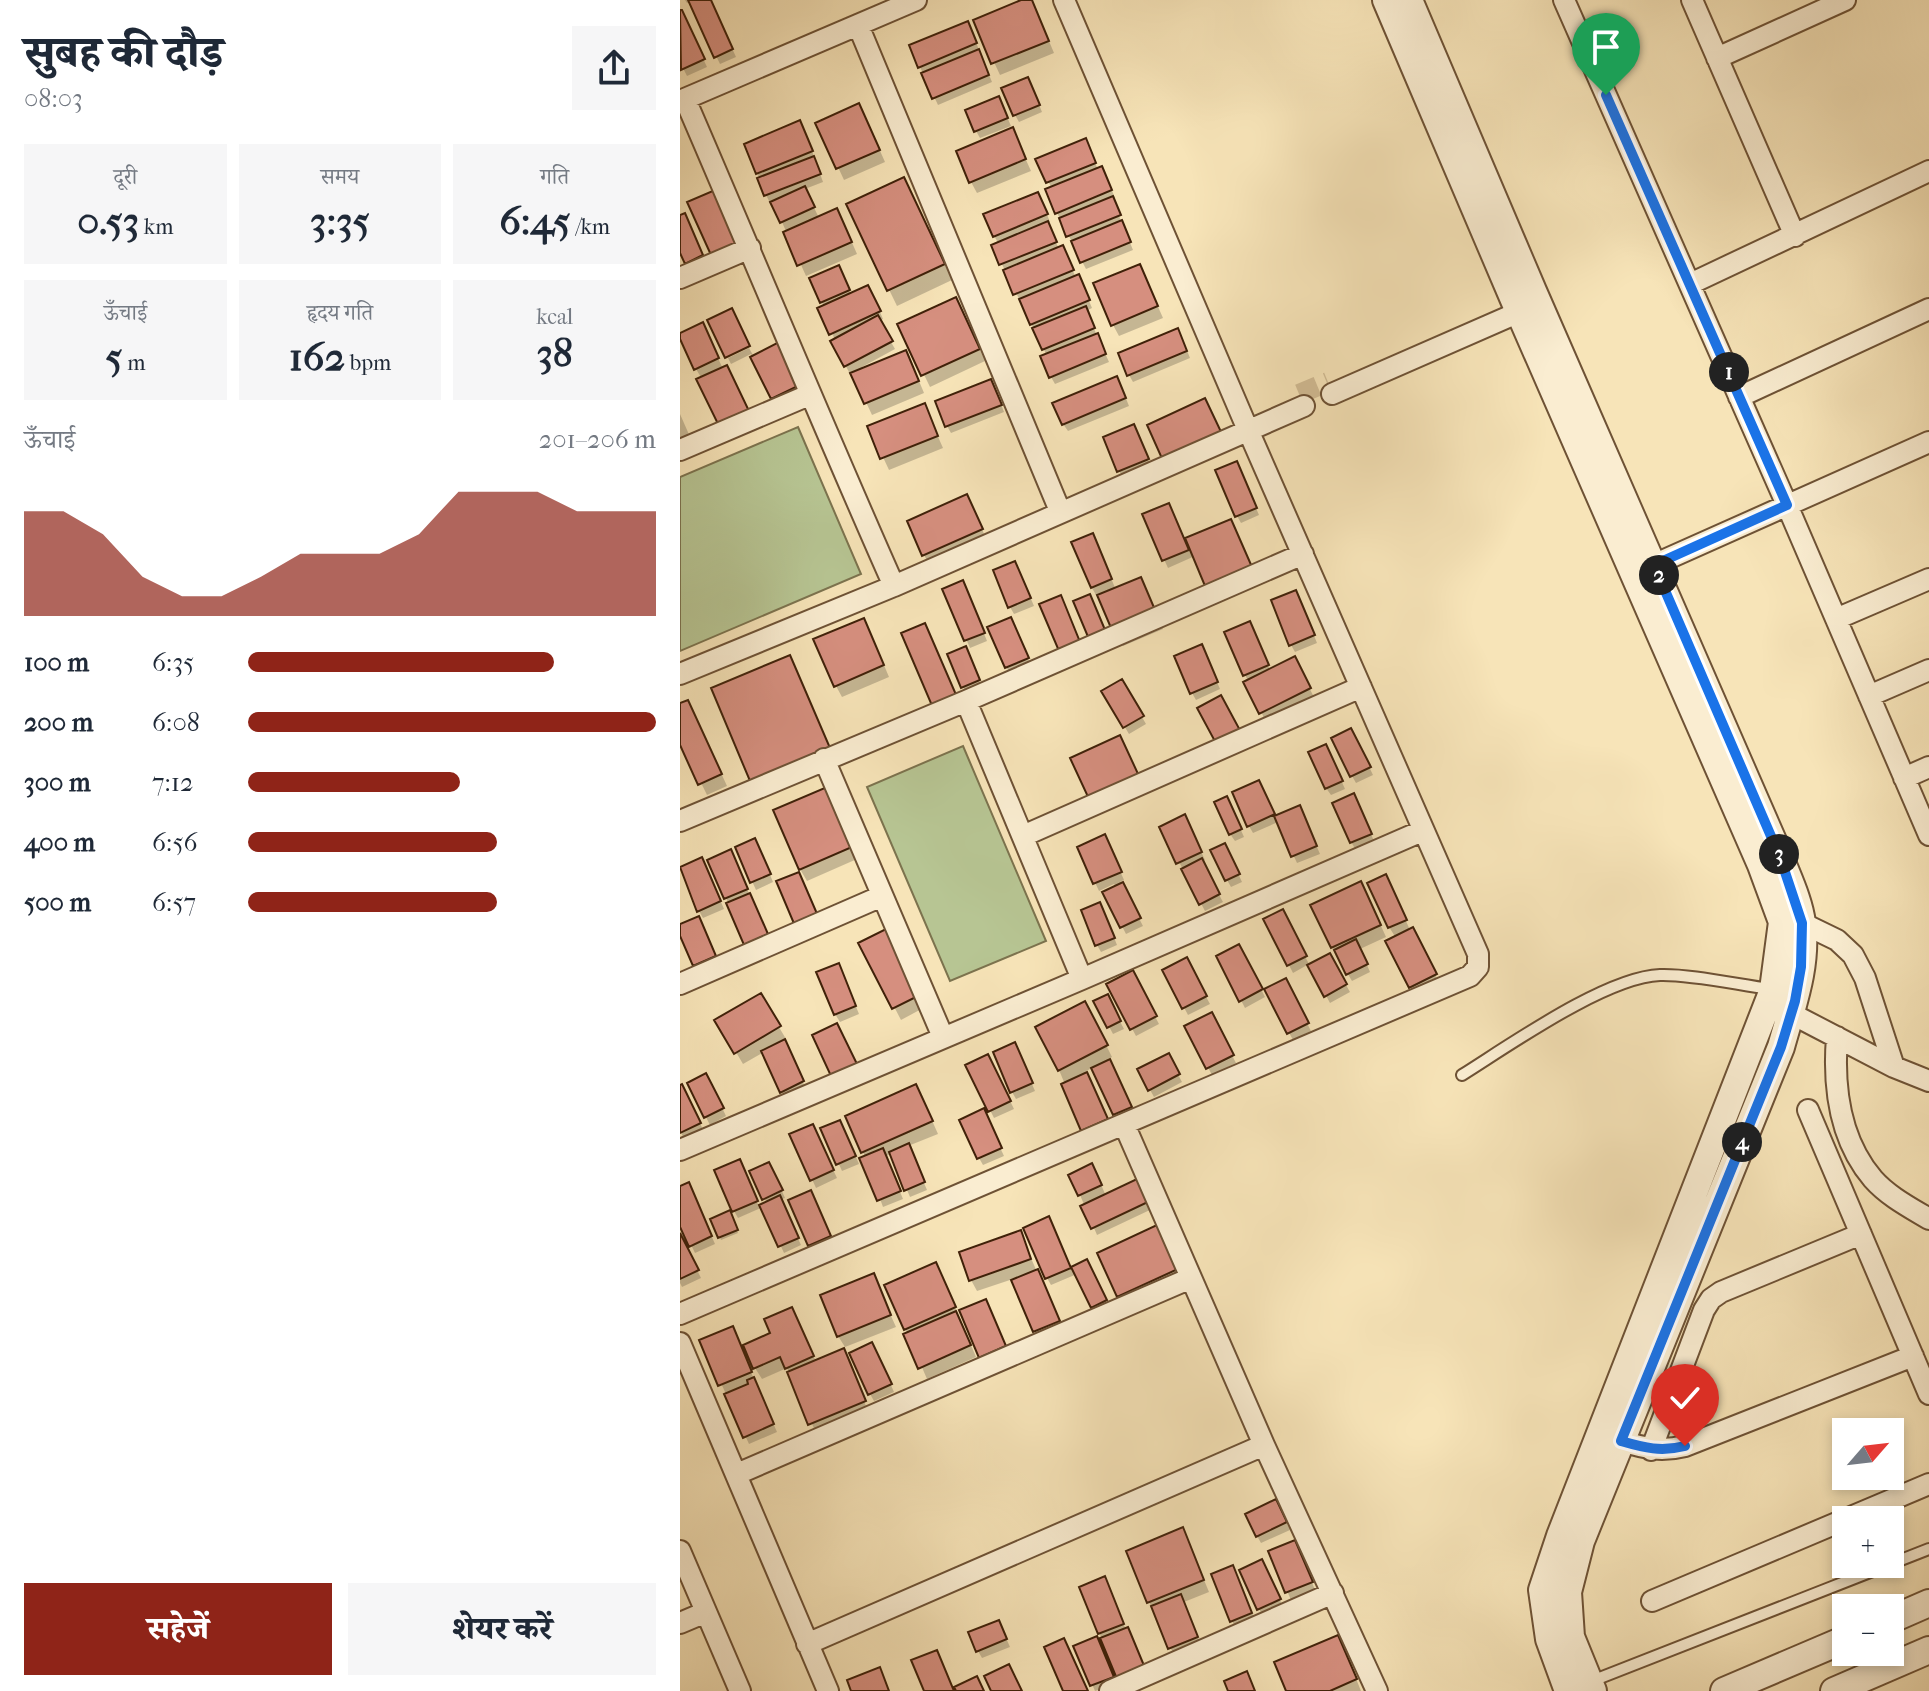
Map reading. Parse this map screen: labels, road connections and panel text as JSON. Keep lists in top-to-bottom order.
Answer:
{
  "north": "top right",
  "page": {
    "heading": ["सुबह की दौड़", "08:03"],
    "stats": [
      ["दूरी", "0.53 km"],
      ["समय", "3:35"],
      ["गति", "6:45 /km"],
      ["ऊँचाई", "5 m"],
      ["हृदय गति", "162 bpm"],
      ["kcal", "38"]
    ],
    "pins": [
      "1",
      "2",
      "3",
      "4"
    ],
    "chart": ["ऊँचाई", "201–206 m"],
    "list": [
      {
        "name": "100 m",
        "note": "6:35"
      },
      {
        "name": "200 m",
        "note": "6:08"
      },
      {
        "name": "300 m",
        "note": "7:12"
      },
      {
        "name": "400 m",
        "note": "6:56"
      },
      {
        "name": "500 m",
        "note": "6:57"
      }
    ],
    "map_buttons": ["+", "−"],
    "buttons": ["सहेजें", "शेयर करें"]
  }
}
